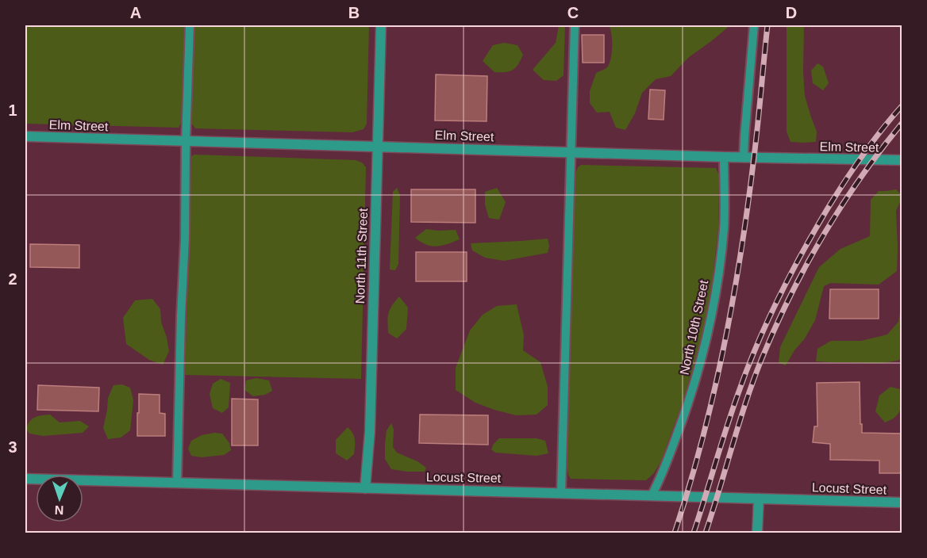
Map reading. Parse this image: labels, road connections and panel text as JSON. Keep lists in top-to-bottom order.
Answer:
{
  "streets": {
    "street": ["Elm Street", "North 11th Street", "Locust Street"],
    "lane": ["North 10th Street"]
  },
  "crossings": [
    ["Elm Street", "North 11th Street"],
    ["Elm Street", "North 10th Street"],
    ["North 11th Street", "Locust Street"],
    ["North 10th Street", "Locust Street"]
  ],
  "north": "bottom",
  "grid": {
    "columns": [
      "A",
      "B",
      "C",
      "D"
    ],
    "rows": ["1", "2", "3"]
  }
}
